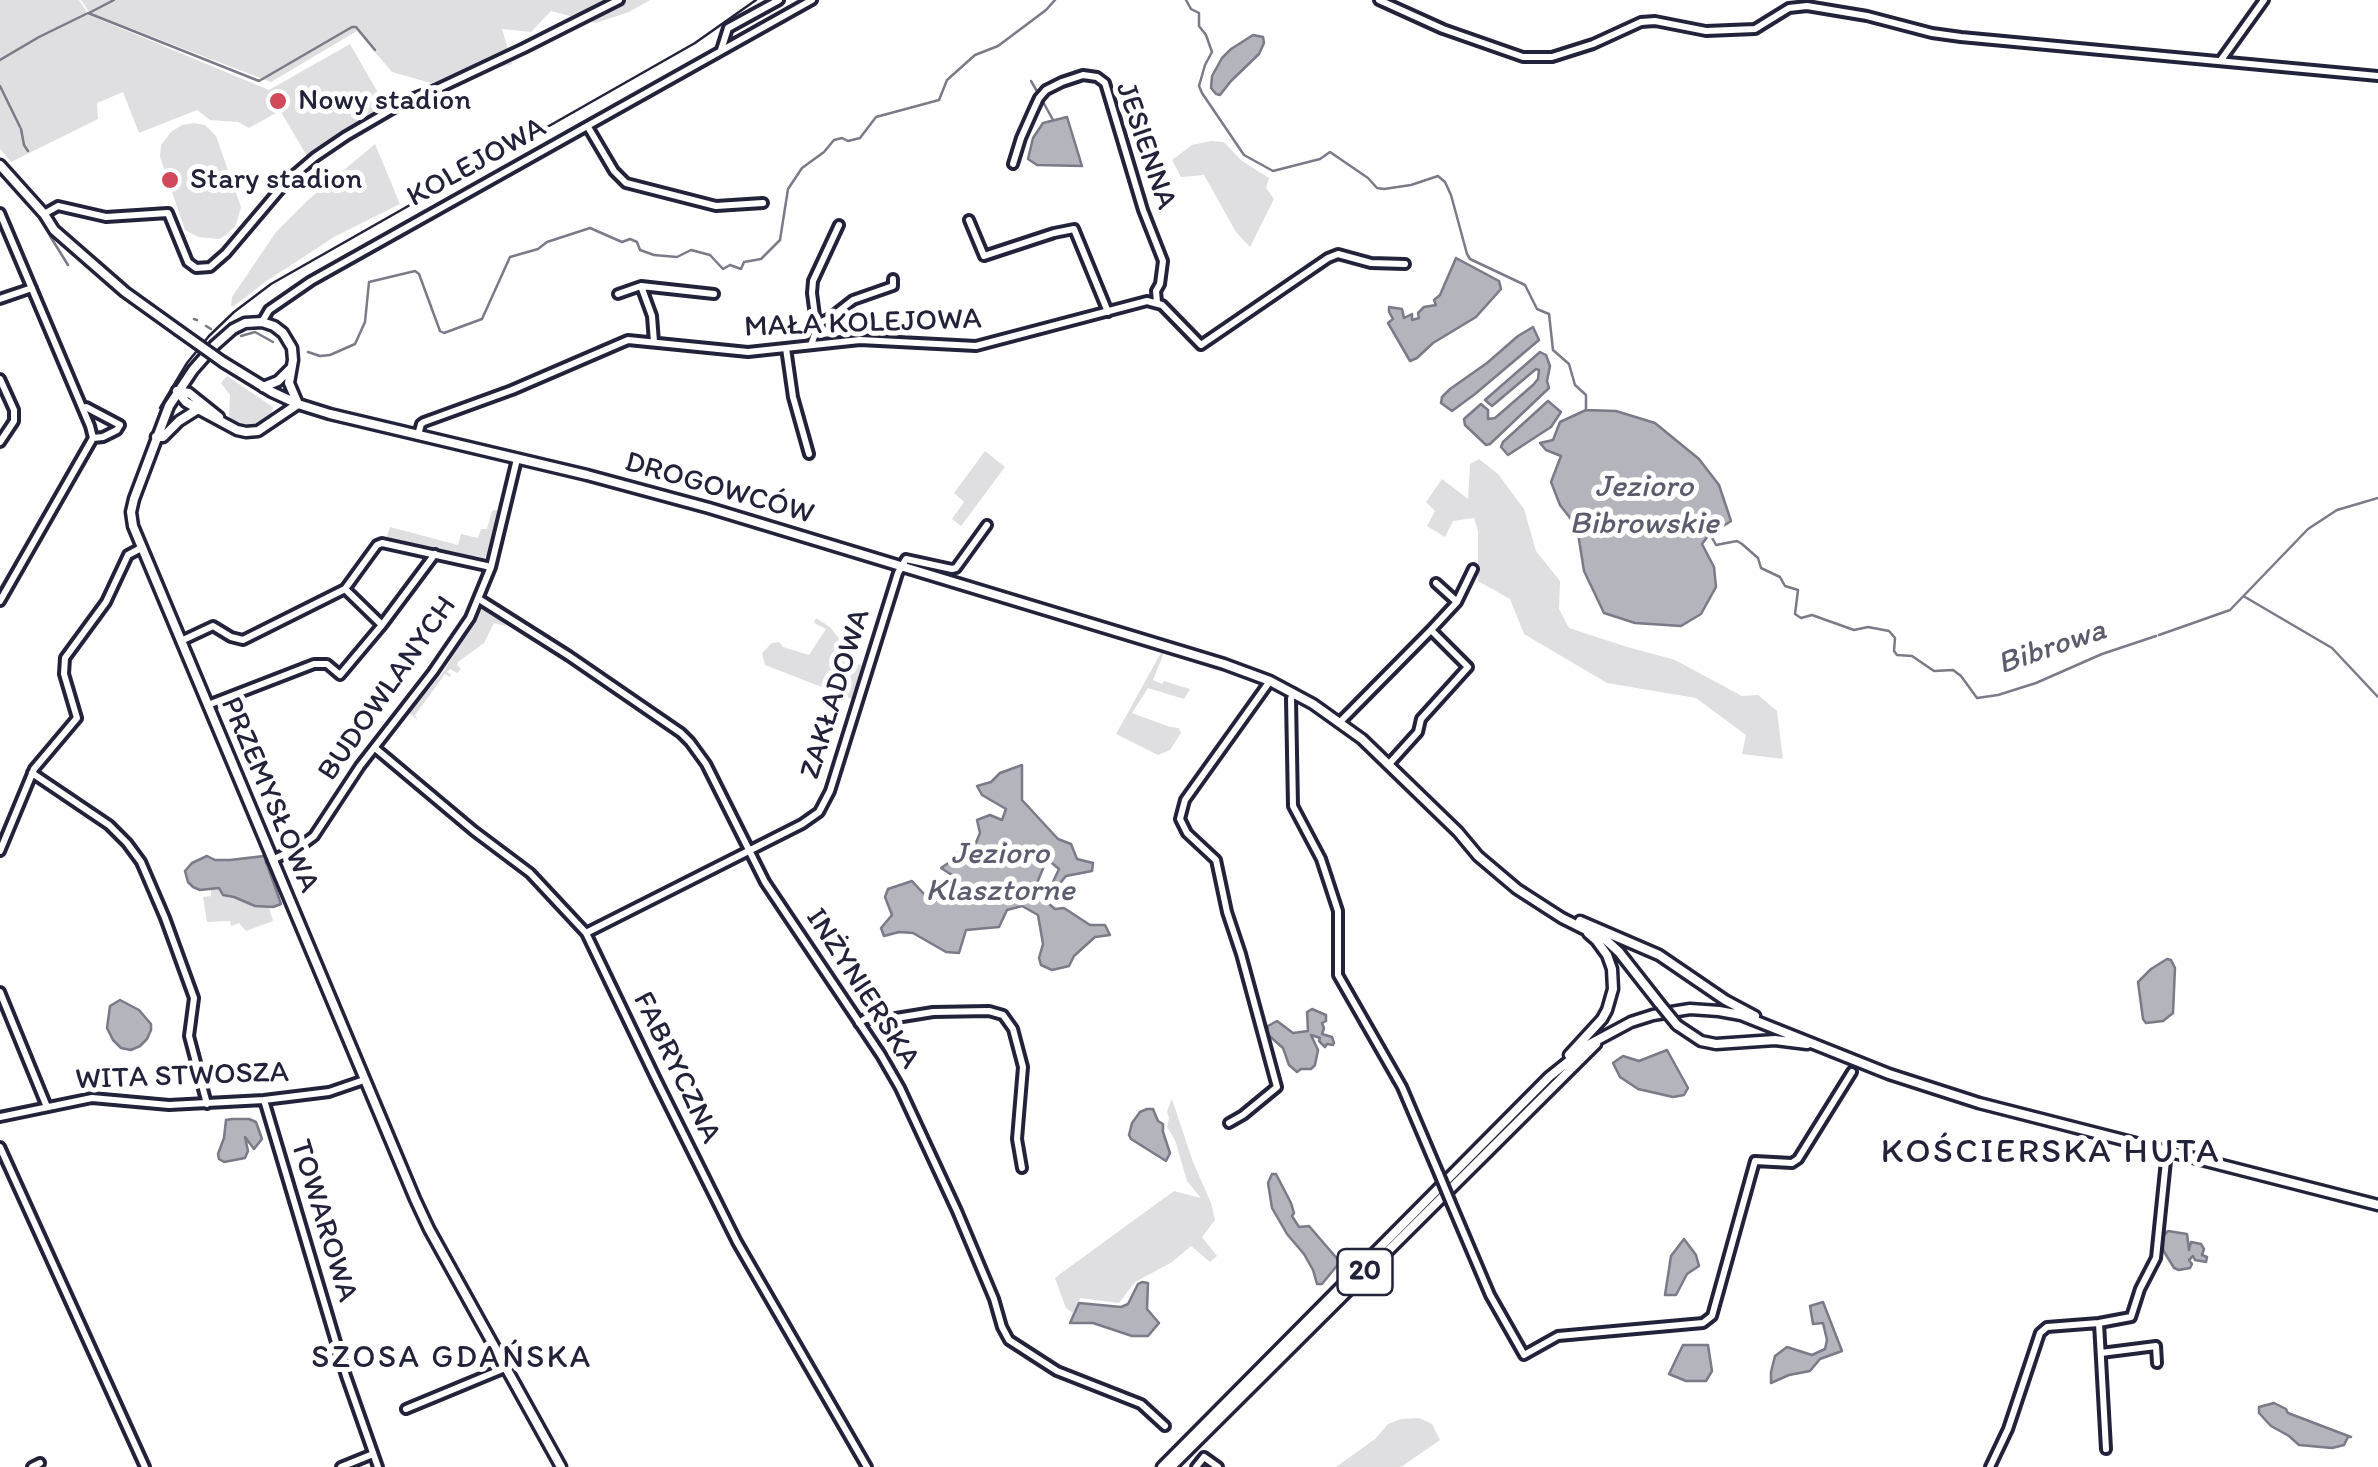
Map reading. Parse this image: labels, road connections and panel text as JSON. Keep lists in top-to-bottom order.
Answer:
{
  "streets": {
    "main road": ["DROGOWCÓW", "PRZEMYSŁOWA", "20"],
    "street": [
      "JESIENNA",
      "KOLEJOWA",
      "MAŁA KOLEJOWA",
      "BUDOWLANYCH",
      "ZAKŁADOWA",
      "INŻYNIERSKA",
      "FABRYCZNA",
      "WITA STWOSZA",
      "TOWAROWA"
    ]
  },
  "crossings": [
    ["JESIENNA", "MAŁA KOLEJOWA"],
    ["KOLEJOWA", "PRZEMYSŁOWA"],
    ["MAŁA KOLEJOWA", "DROGOWCÓW"],
    ["DROGOWCÓW", "BUDOWLANYCH"],
    ["DROGOWCÓW", "ZAKŁADOWA"],
    ["BUDOWLANYCH", "PRZEMYSŁOWA"],
    ["BUDOWLANYCH", "INŻYNIERSKA"],
    ["BUDOWLANYCH", "FABRYCZNA"],
    ["ZAKŁADOWA", "INŻYNIERSKA"],
    ["ZAKŁADOWA", "FABRYCZNA"],
    ["PRZEMYSŁOWA", "WITA STWOSZA"],
    ["WITA STWOSZA", "TOWAROWA"]
  ],
  "districts": ["KOŚCIERSKA HUTA", "SZOSA GDAŃSKA"],
  "water": ["Jezioro Bibrowskie", "Bibrowa", "Jezioro Klasztorne"],
  "places": ["Nowy stadion", "Stary stadion"]
}
